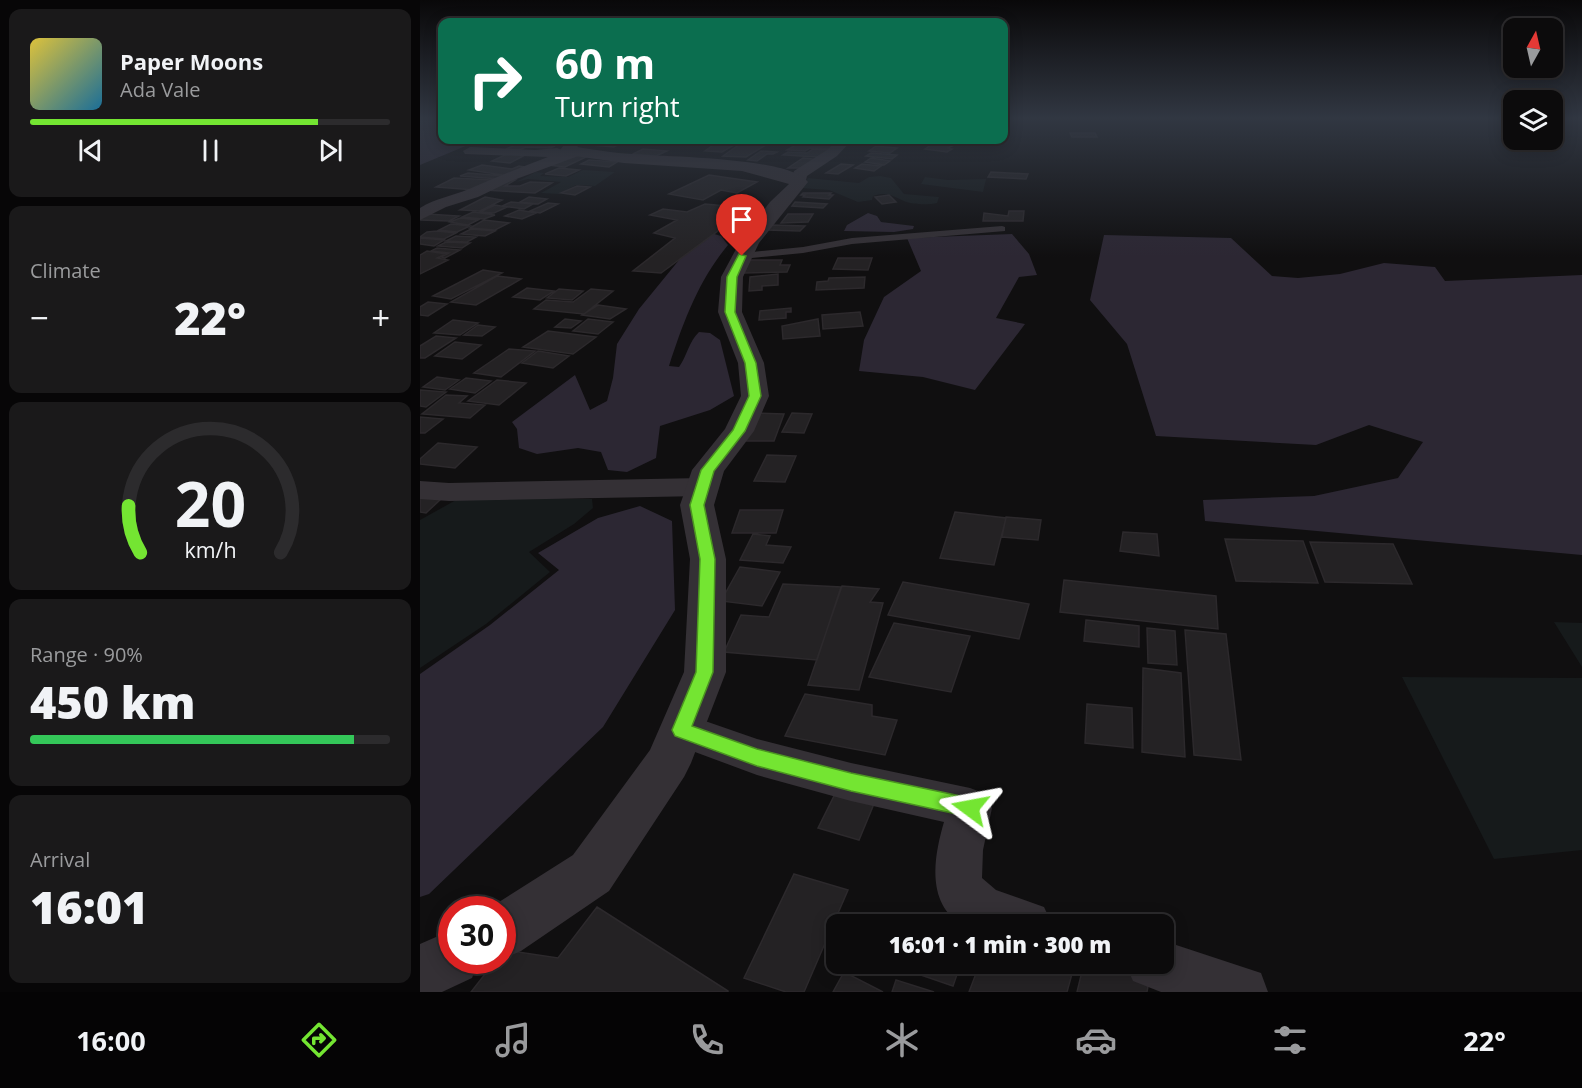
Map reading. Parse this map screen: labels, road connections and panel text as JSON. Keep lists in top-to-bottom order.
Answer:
{
  "north": "top",
  "page": {
    "turn": ["60 m", "Turn right"],
    "song": ["Paper Moons", "Ada Vale"],
    "tile": [
      "Climate",
      ["Range · 90%", "450 km"],
      ["Arrival", "16:01"]
    ],
    "heat": ["−", "22°", "+"],
    "limit": "30",
    "trip": "16:01 · 1 min · 300 m",
    "tabs": ["16:00", "22°"],
    "gauge": ["20", "km/h"]
  }
}
